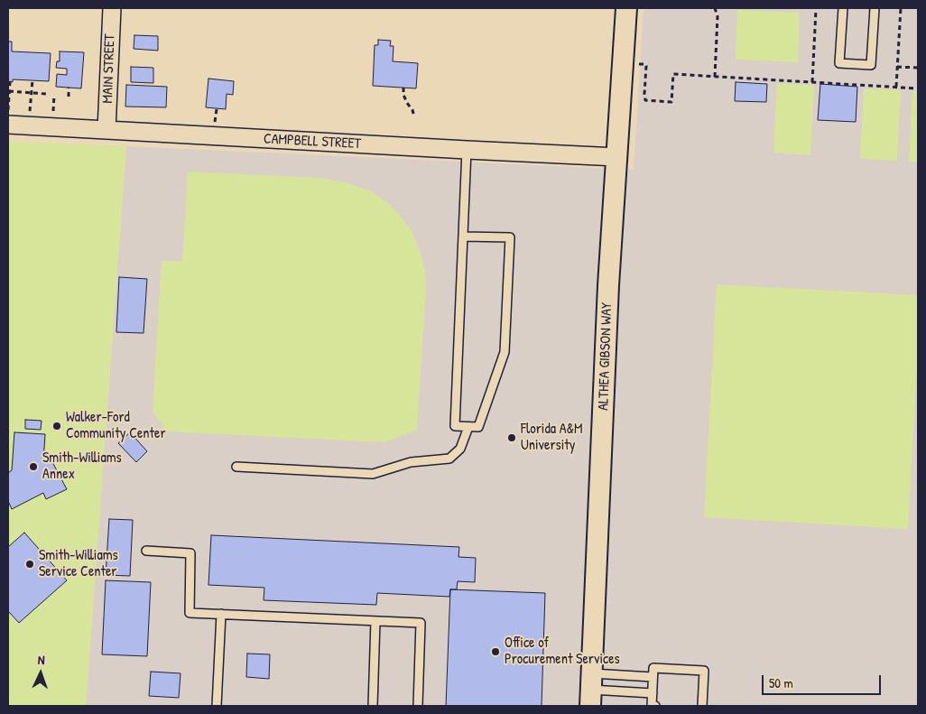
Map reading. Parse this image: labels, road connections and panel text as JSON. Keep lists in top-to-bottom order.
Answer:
{
  "streets": {
    "street": ["MAIN STREET", "CAMPBELL STREET", "ALTHEA GIBSON WAY"]
  },
  "crossings": [
    ["MAIN STREET", "CAMPBELL STREET"],
    ["CAMPBELL STREET", "ALTHEA GIBSON WAY"]
  ],
  "places": [
    "Walker-Ford Community Center",
    "Florida A&M University",
    "Smith-Williams Annex",
    "Smith-Williams Service Center",
    "Office of Procurement Services"
  ],
  "scale_bar": "50 m",
  "north": "top"
}
